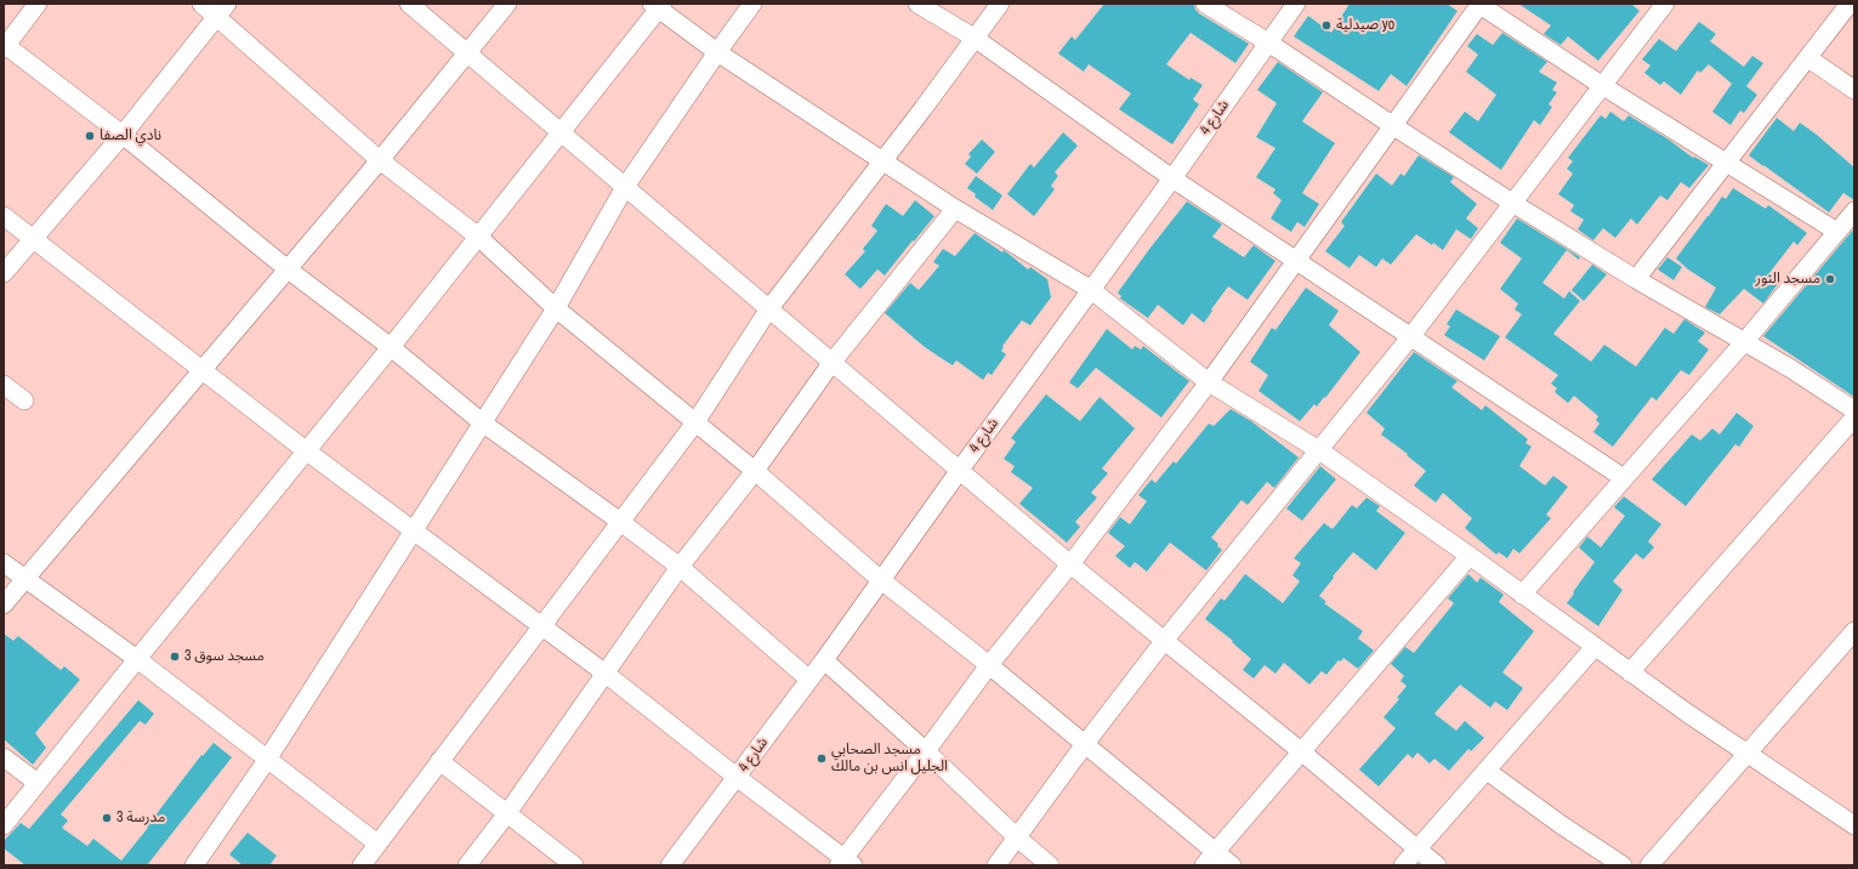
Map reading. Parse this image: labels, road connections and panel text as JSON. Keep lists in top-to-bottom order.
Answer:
{
  "streets": {
    "street": ["شارع 4"]
  },
  "places": [
    "صيدلية yo",
    "نادي الصفا",
    "مسجد النور",
    "مسجد سوق 3",
    "مسجد الصحابي الجليل انس بن مالك",
    "مدرسة 3"
  ]
}
